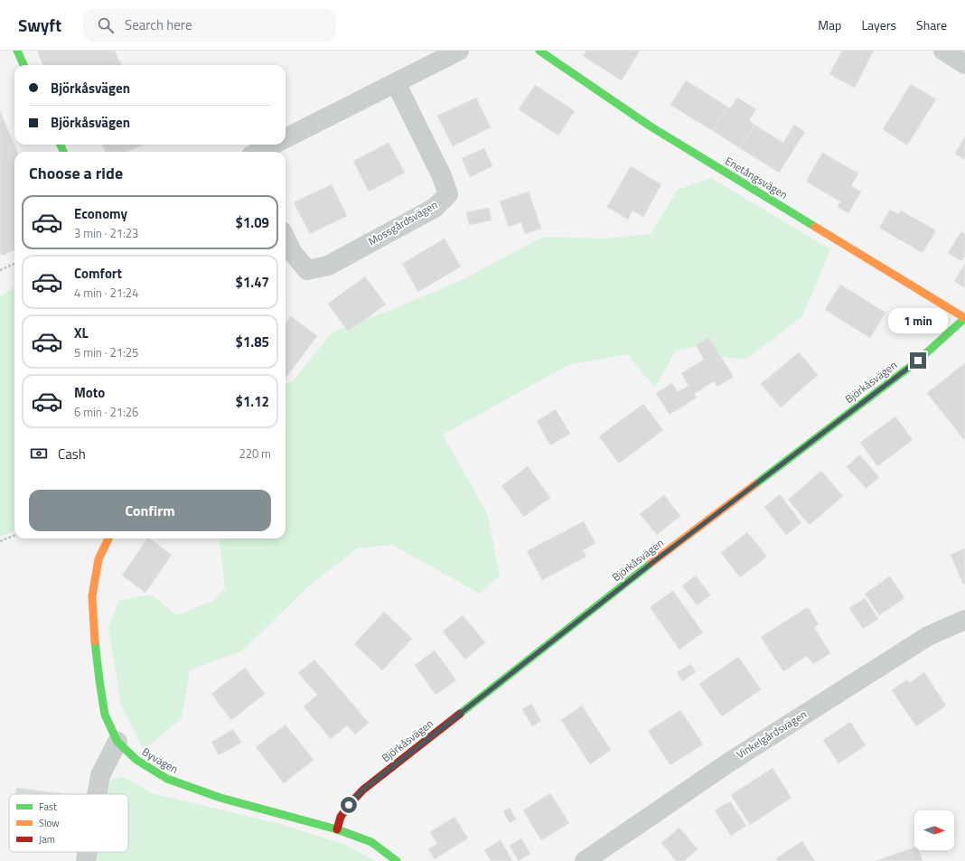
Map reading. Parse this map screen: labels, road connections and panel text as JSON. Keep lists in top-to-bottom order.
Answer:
{
  "streets": {
    "street": [
      "Enetångsvägen",
      "Mossgårdsvägen",
      "Björkåsvägen",
      "Vinkelgårdsvägen",
      "Byvägen"
    ]
  },
  "crossings": [
    ["Enetångsvägen", "Björkåsvägen"],
    ["Björkåsvägen", "Byvägen"]
  ],
  "legend": ["Fast", "Slow", "Jam"],
  "north": "right",
  "page": {
    "header": "Swyft",
    "search": "Search here",
    "nav": ["Map", "Layers", "Share"],
    "banner": ["Björkåsvägen", "Björkåsvägen"],
    "heading": "Choose a ride",
    "list": [
      {
        "name": "Economy",
        "note": "3 min · 21:23",
        "value": "$1.09"
      },
      {
        "name": "Comfort",
        "note": "4 min · 21:24",
        "value": "$1.47"
      },
      {
        "name": "XL",
        "note": "5 min · 21:25",
        "value": "$1.85"
      },
      {
        "name": "Moto",
        "note": "6 min · 21:26",
        "value": "$1.12"
      }
    ],
    "bubble": "1 min",
    "pay": ["Cash", "220 m"],
    "buttons": "Confirm"
  }
}
